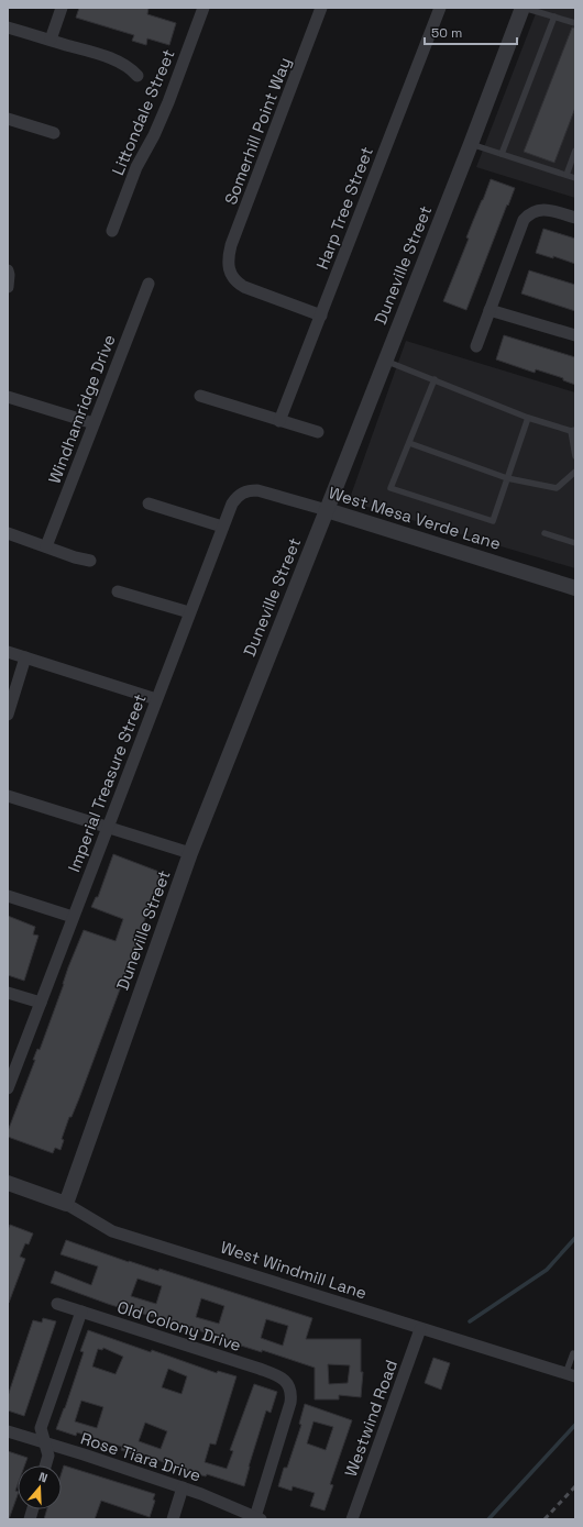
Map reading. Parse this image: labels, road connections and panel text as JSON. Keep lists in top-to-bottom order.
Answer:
{
  "streets": {
    "street": [
      "Littondale Street",
      "Somerhill Point Way",
      "Harp Tree Street",
      "Duneville Street",
      "Windhamridge Drive",
      "West Mesa Verde Lane",
      "Imperial Treasure Street",
      "West Windmill Lane",
      "Old Colony Drive",
      "Westwind Road",
      "Rose Tiara Drive"
    ]
  },
  "crossings": [
    ["Somerhill Point Way", "Harp Tree Street"],
    ["Duneville Street", "West Mesa Verde Lane"],
    ["Duneville Street", "West Windmill Lane"],
    ["West Mesa Verde Lane", "Imperial Treasure Street"],
    ["West Windmill Lane", "Westwind Road"],
    ["Old Colony Drive", "Rose Tiara Drive"]
  ],
  "scale_bar": "50 m",
  "north": "top"
}
